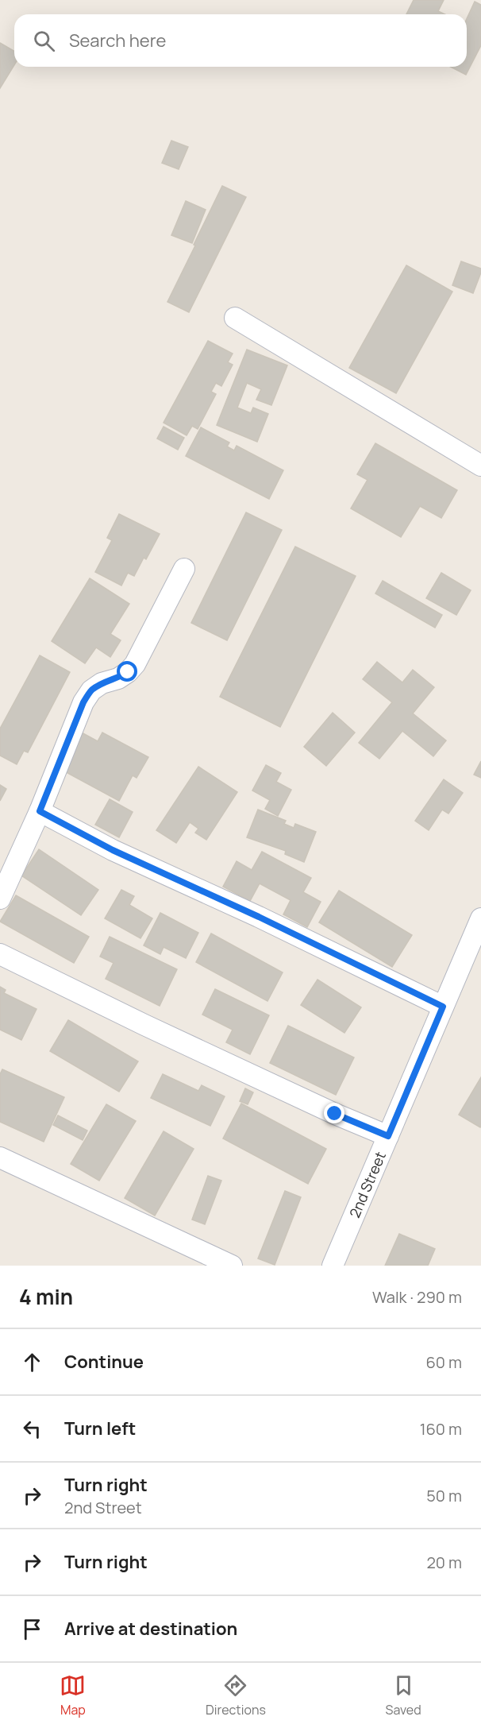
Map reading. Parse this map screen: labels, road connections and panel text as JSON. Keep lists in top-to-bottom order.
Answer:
{
  "streets": {
    "street": ["2nd Street"]
  },
  "page": {
    "search": "Search here",
    "heading": ["4 min", "Walk · 290 m"],
    "list": [
      ["Continue", "60 m"],
      ["Turn left", "160 m"],
      ["Turn right", "2nd Street", "50 m"],
      ["Turn right", "20 m"],
      "Arrive at destination"
    ],
    "nav": ["Map", "Directions", "Saved"]
  }
}
